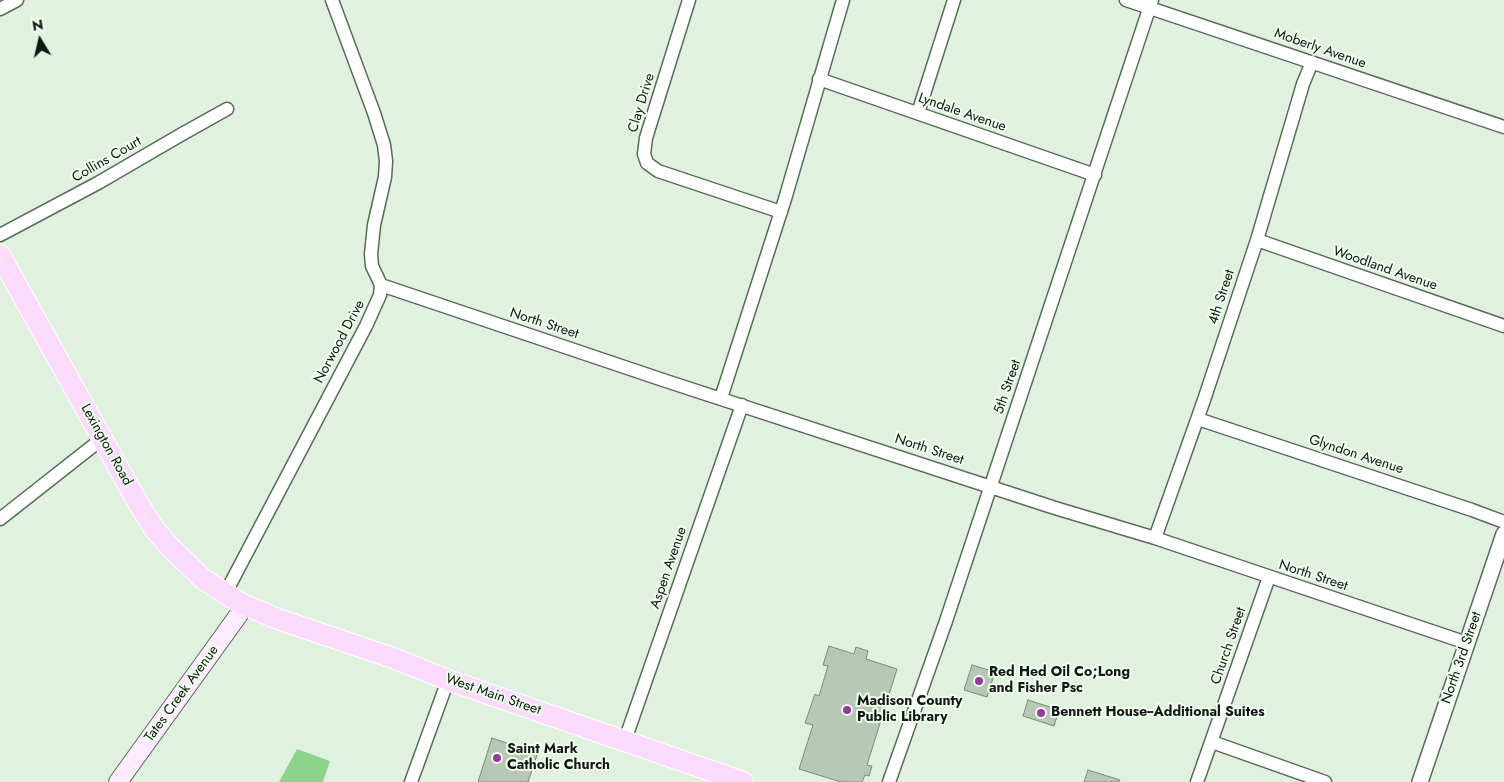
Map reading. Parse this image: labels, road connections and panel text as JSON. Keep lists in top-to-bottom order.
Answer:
{
  "streets": {
    "main road": ["Lexington Road", "Tates Creek Avenue", "West Main Street"],
    "street": [
      "Moberly Avenue",
      "Clay Drive",
      "Lyndale Avenue",
      "Collins Court",
      "Woodland Avenue",
      "4th Street",
      "North Street",
      "Norwood Drive",
      "5th Street",
      "Glyndon Avenue",
      "Aspen Avenue",
      "Church Street",
      "North 3rd Street"
    ]
  },
  "crossings": [
    ["Moberly Avenue", "4th Street"],
    ["Moberly Avenue", "5th Street"],
    ["Lyndale Avenue", "5th Street"],
    ["Woodland Avenue", "4th Street"],
    ["4th Street", "North Street"],
    ["4th Street", "Glyndon Avenue"],
    ["North Street", "Norwood Drive"],
    ["North Street", "5th Street"],
    ["North Street", "Aspen Avenue"],
    ["North Street", "Church Street"],
    ["North Street", "North 3rd Street"],
    ["Norwood Drive", "Lexington Road"],
    ["Lexington Road", "Tates Creek Avenue"],
    ["Lexington Road", "West Main Street"],
    ["Aspen Avenue", "West Main Street"],
    ["Tates Creek Avenue", "West Main Street"]
  ],
  "places": [
    "Red Hed Oil Co;Long and Fisher Psc",
    "Madison County Public Library",
    "Bennett House--Additional Suites",
    "Saint Mark Catholic Church"
  ],
  "north": "top"
}
